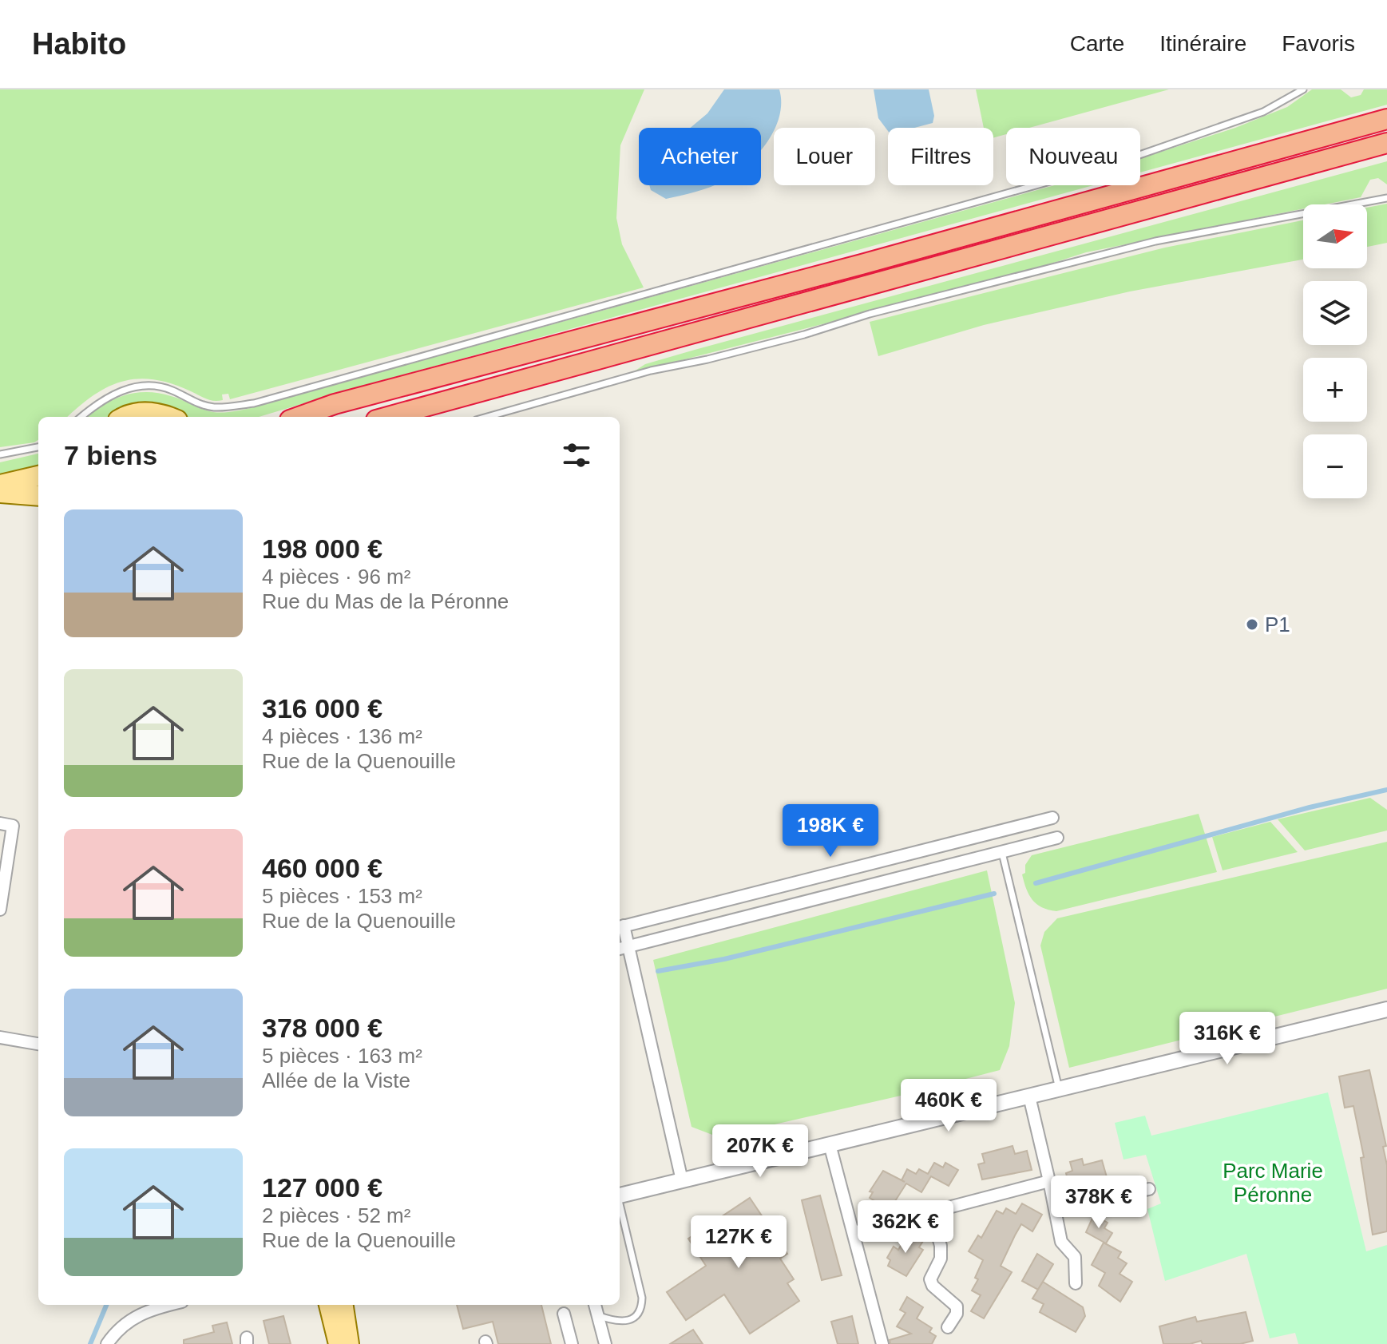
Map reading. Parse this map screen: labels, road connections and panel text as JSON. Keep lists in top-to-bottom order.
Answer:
{
  "parks": ["Parc Marie Péronne"],
  "places": ["P1"],
  "north": "right",
  "page": {
    "header": "Habito",
    "nav": ["Carte", "Itinéraire", "Favoris"],
    "chip": [
      "Acheter",
      "Louer",
      "Filtres",
      "Nouveau"
    ],
    "map_buttons": ["+", "−"],
    "heading": "7 biens",
    "list": [
      {
        "name": "198 000 €",
        "note": "4 pièces · 96 m² · Rue du Mas de la Péronne"
      },
      {
        "name": "316 000 €",
        "note": "4 pièces · 136 m² · Rue de la Quenouille"
      },
      {
        "name": "460 000 €",
        "note": "5 pièces · 153 m² · Rue de la Quenouille"
      },
      {
        "name": "378 000 €",
        "note": "5 pièces · 163 m² · Allée de la Viste"
      },
      {
        "name": "127 000 €",
        "note": "2 pièces · 52 m² · Rue de la Quenouille"
      }
    ],
    "price": [
      "198K €",
      "316K €",
      "460K €",
      "207K €",
      "378K €",
      "362K €",
      "127K €"
    ]
  }
}
